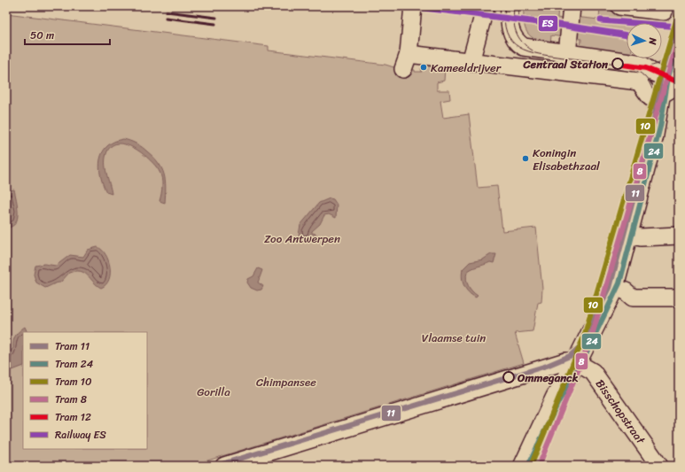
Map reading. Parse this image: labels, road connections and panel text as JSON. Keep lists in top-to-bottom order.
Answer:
{
  "streets": {
    "street": ["Bisschopstraat"]
  },
  "parks": [
    "Zoo Antwerpen",
    "Vlaamse tuin",
    "Chimpansee",
    "Gorilla"
  ],
  "places": [
    "Centraal Station",
    "Kameeldrijver",
    "Koningin Elisabethzaal",
    "Ommeganck"
  ],
  "lines": [
    "rail line ES",
    "tram line 10",
    "tram line 11",
    "tram line 8",
    "tram line 24",
    "tram line 12"
  ],
  "legend": [
    "Tram 11",
    "Tram 24",
    "Tram 10",
    "Tram 8",
    "Tram 12",
    "Railway ES"
  ],
  "scale_bar": "50 m",
  "north": "right"
}
